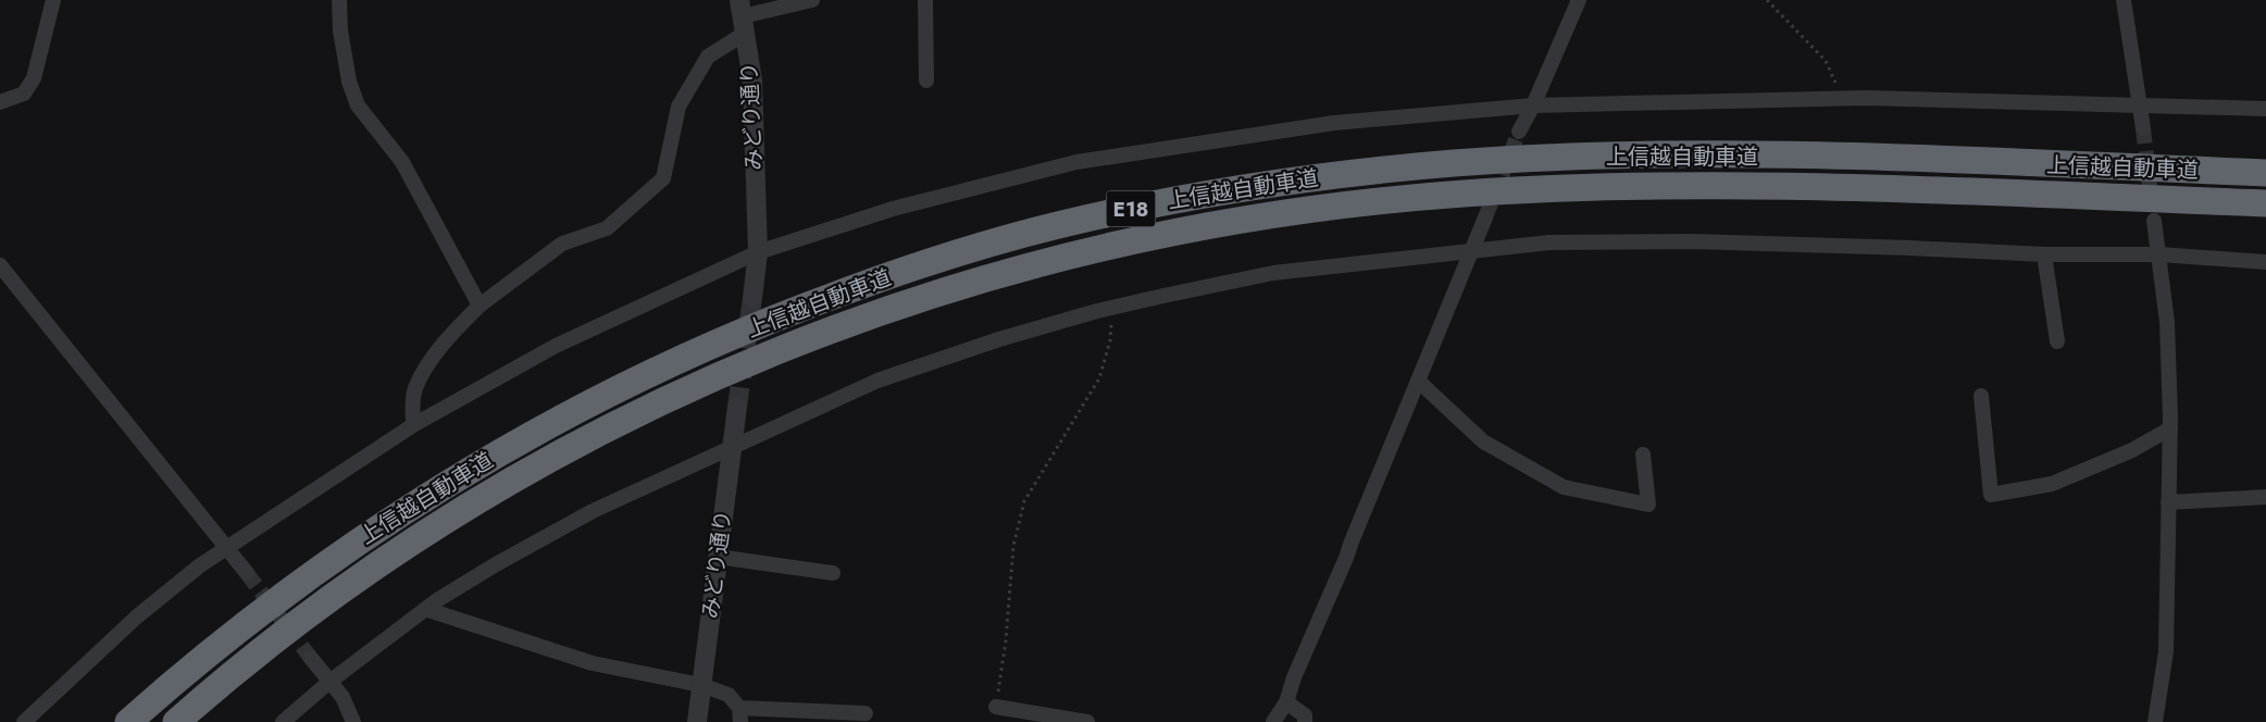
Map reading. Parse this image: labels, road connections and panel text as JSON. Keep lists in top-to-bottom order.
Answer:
{
  "streets": {
    "highway": ["上信越自動車道", "E18"],
    "street": ["みどり通り"]
  }
}
